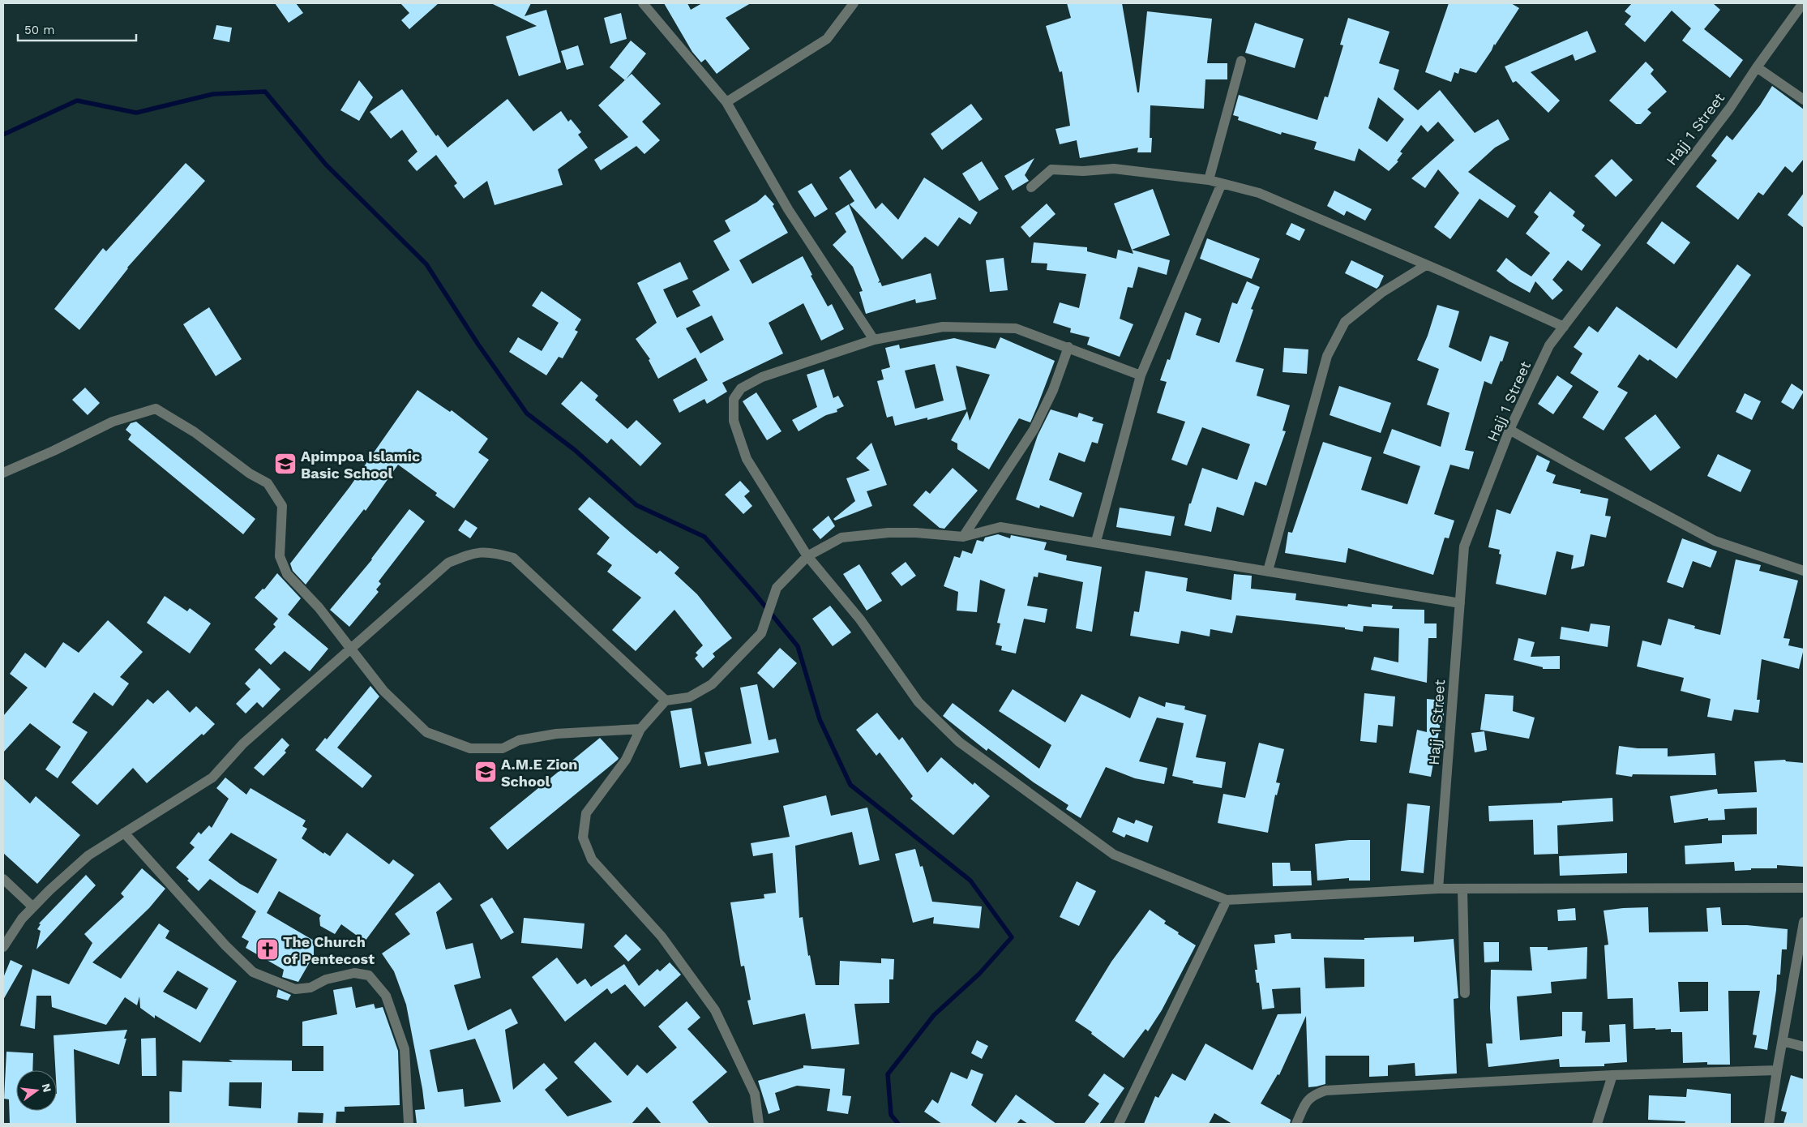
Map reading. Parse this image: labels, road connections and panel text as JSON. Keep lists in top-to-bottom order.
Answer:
{
  "streets": {
    "street": ["Hajj 1 Street"]
  },
  "places": {
    "school or university": ["Apimpoa Islamic Basic School", "A.M.E Zion School"],
    "church": ["The Church of Pentecost"]
  },
  "scale_bar": "50 m",
  "north": "right"
}
